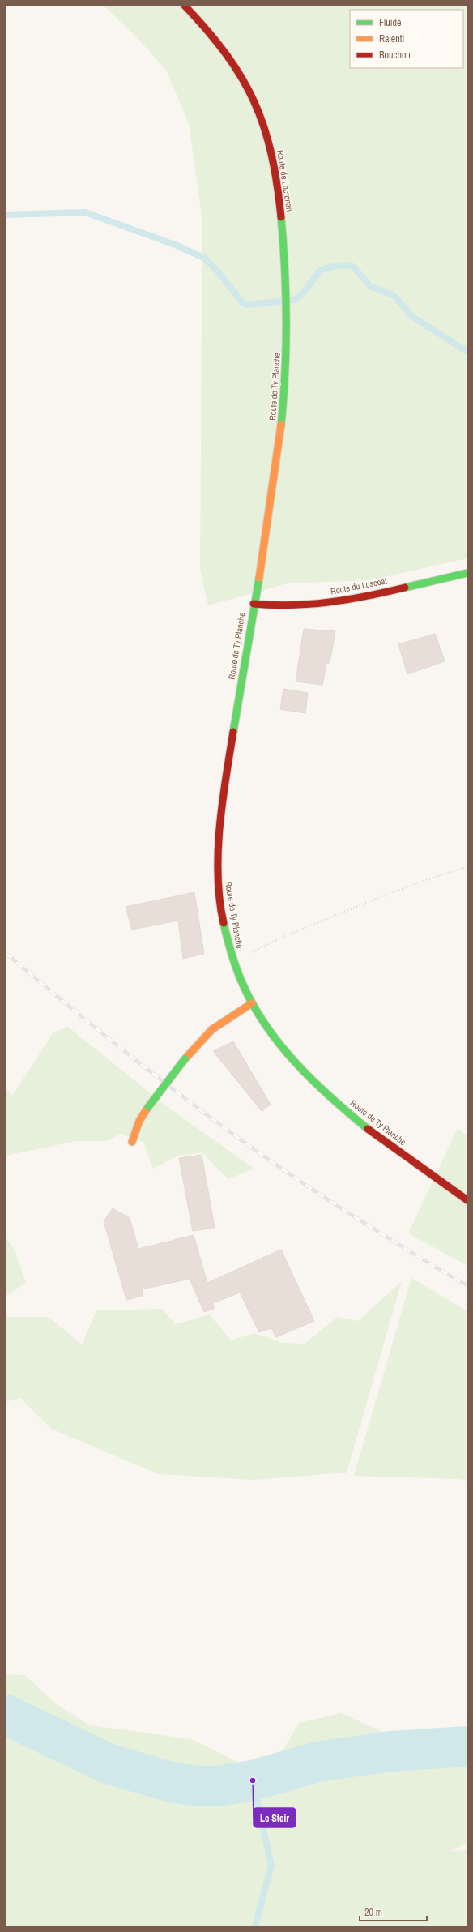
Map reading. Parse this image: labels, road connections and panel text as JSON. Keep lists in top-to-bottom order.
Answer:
{
  "streets": {
    "street": ["Route de Locronan", "Route de Ty Planche", "Route du Loscoat"]
  },
  "crossings": [
    ["Route de Locronan", "Route de Ty Planche"],
    ["Route de Ty Planche", "Route du Loscoat"]
  ],
  "places": ["Le Steir"],
  "legend": ["Fluide", "Ralenti", "Bouchon"],
  "scale_bar": "20 m"
}
